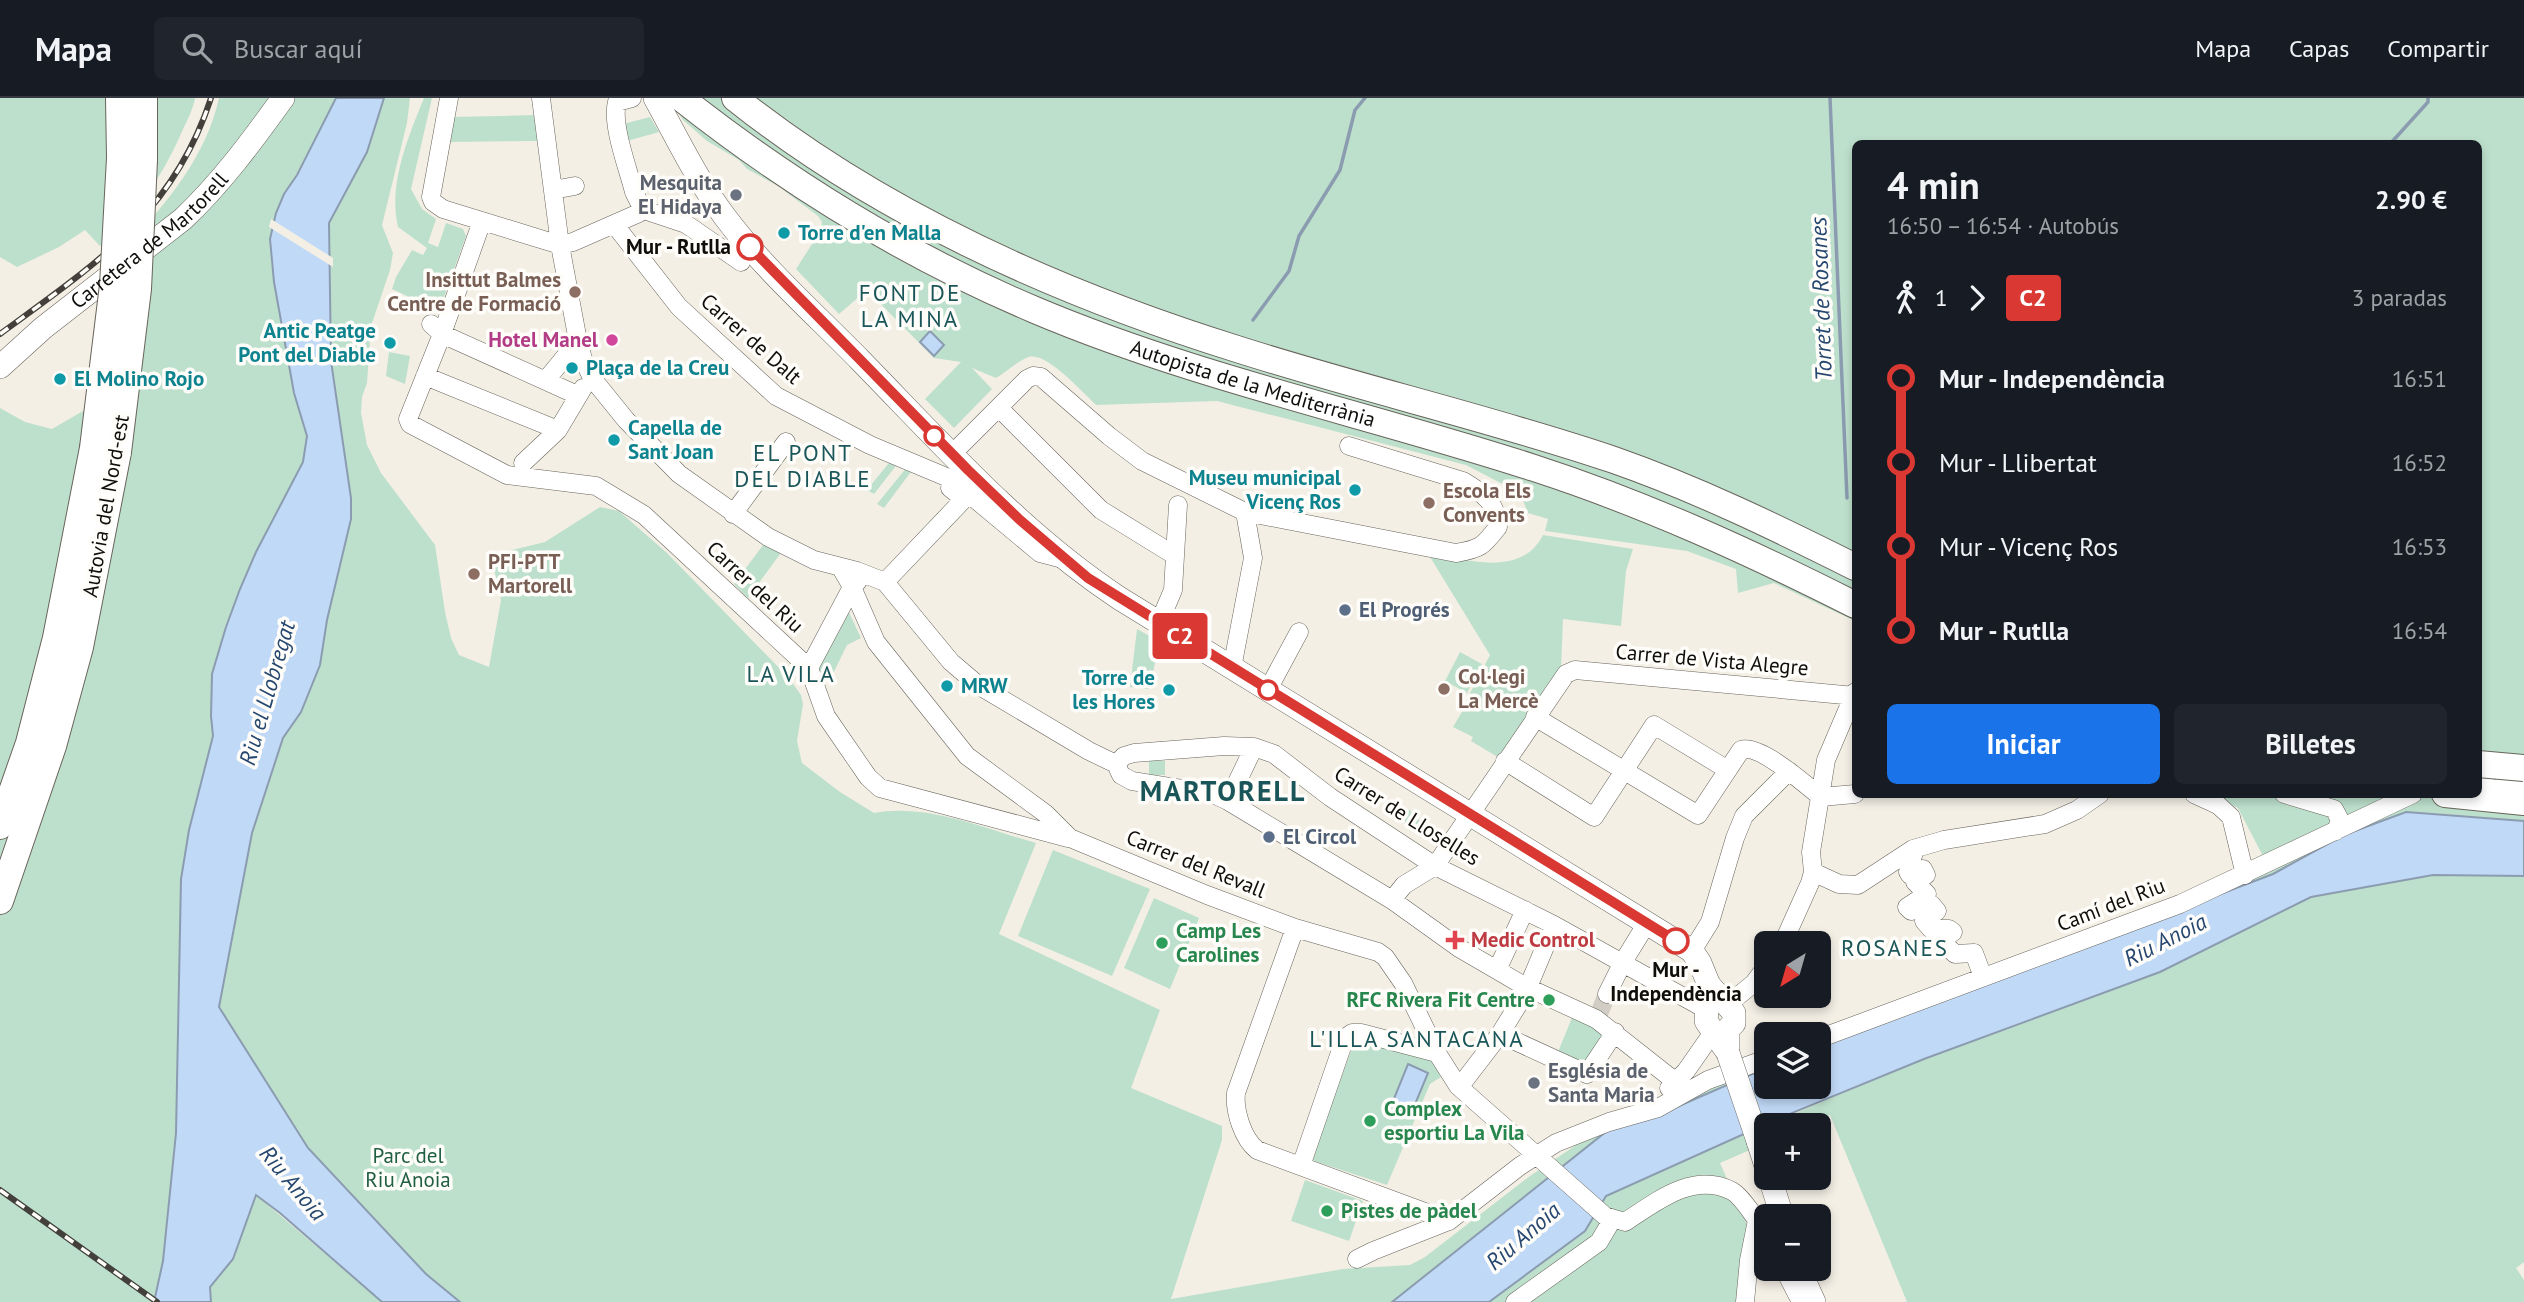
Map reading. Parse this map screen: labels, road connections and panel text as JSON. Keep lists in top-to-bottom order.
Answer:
{
  "streets": {
    "highway": ["Autopista de la Mediterrània", "Autovia del Nord-est"],
    "main road": ["Carretera de Martorell"],
    "street": [
      "Carrer de Dalt",
      "Carrer del Riu",
      "Carrer de Vista Alegre",
      "Carrer de Lloselles",
      "Carrer del Revall",
      "Camí del Riu"
    ]
  },
  "crossings": [
    ["Carrer del Riu", "Carrer del Revall"]
  ],
  "districts": [
    "FONT DE LA MINA",
    "EL PONT DEL DIABLE",
    "LA VILA",
    "MARTORELL",
    "ROSANES",
    "L'ILLA SANTACANA"
  ],
  "water": ["Torret de Rosanes", "Riu el Llobregat", "Riu Anoia"],
  "parks": ["Parc del Riu Anoia"],
  "places": {
    "other": [
      "Mesquita El Hidaya",
      "Torre d'en Malla",
      "Mur - Rutlla",
      "Insittut Balmes Centre de Formació",
      "Hotel Manel",
      "Antic Peatge Pont del Diable",
      "Plaça de la Creu",
      "El Molino Rojo",
      "Capella de Sant Joan",
      "Museu municipal Vicenç Ros",
      "Escola Els Convents",
      "PFI-PTT Martorell",
      "El Progrés",
      "MRW",
      "Col·legi La Mercè",
      "Torre de les Hores",
      "El Circol",
      "Mur - Independència",
      "Camp Les Carolines",
      "RFC Rivera Fit Centre",
      "Església de Santa Maria",
      "Complex esportiu La Vila",
      "Pistes de pàdel"
    ],
    "health": ["Medic Control"]
  },
  "lines": ["bus line C2"],
  "north": "bottom left",
  "page": {
    "header": "Mapa",
    "search": "Buscar aquí",
    "nav": ["Mapa", "Capas", "Compartir"],
    "on_map": "C2",
    "heading": ["4 min", "16:50 – 16:54 · Autobús", "2.90 €"],
    "legs": ["1", "C2", "3 paradas"],
    "list": [
      {
        "name": "Mur - Independència",
        "value": "16:51"
      },
      {
        "name": "Mur - Llibertat",
        "value": "16:52"
      },
      {
        "name": "Mur - Vicenç Ros",
        "value": "16:53"
      },
      {
        "name": "Mur - Rutlla",
        "value": "16:54"
      }
    ],
    "buttons": ["Iniciar", "Billetes"],
    "map_buttons": ["+", "−"]
  }
}
